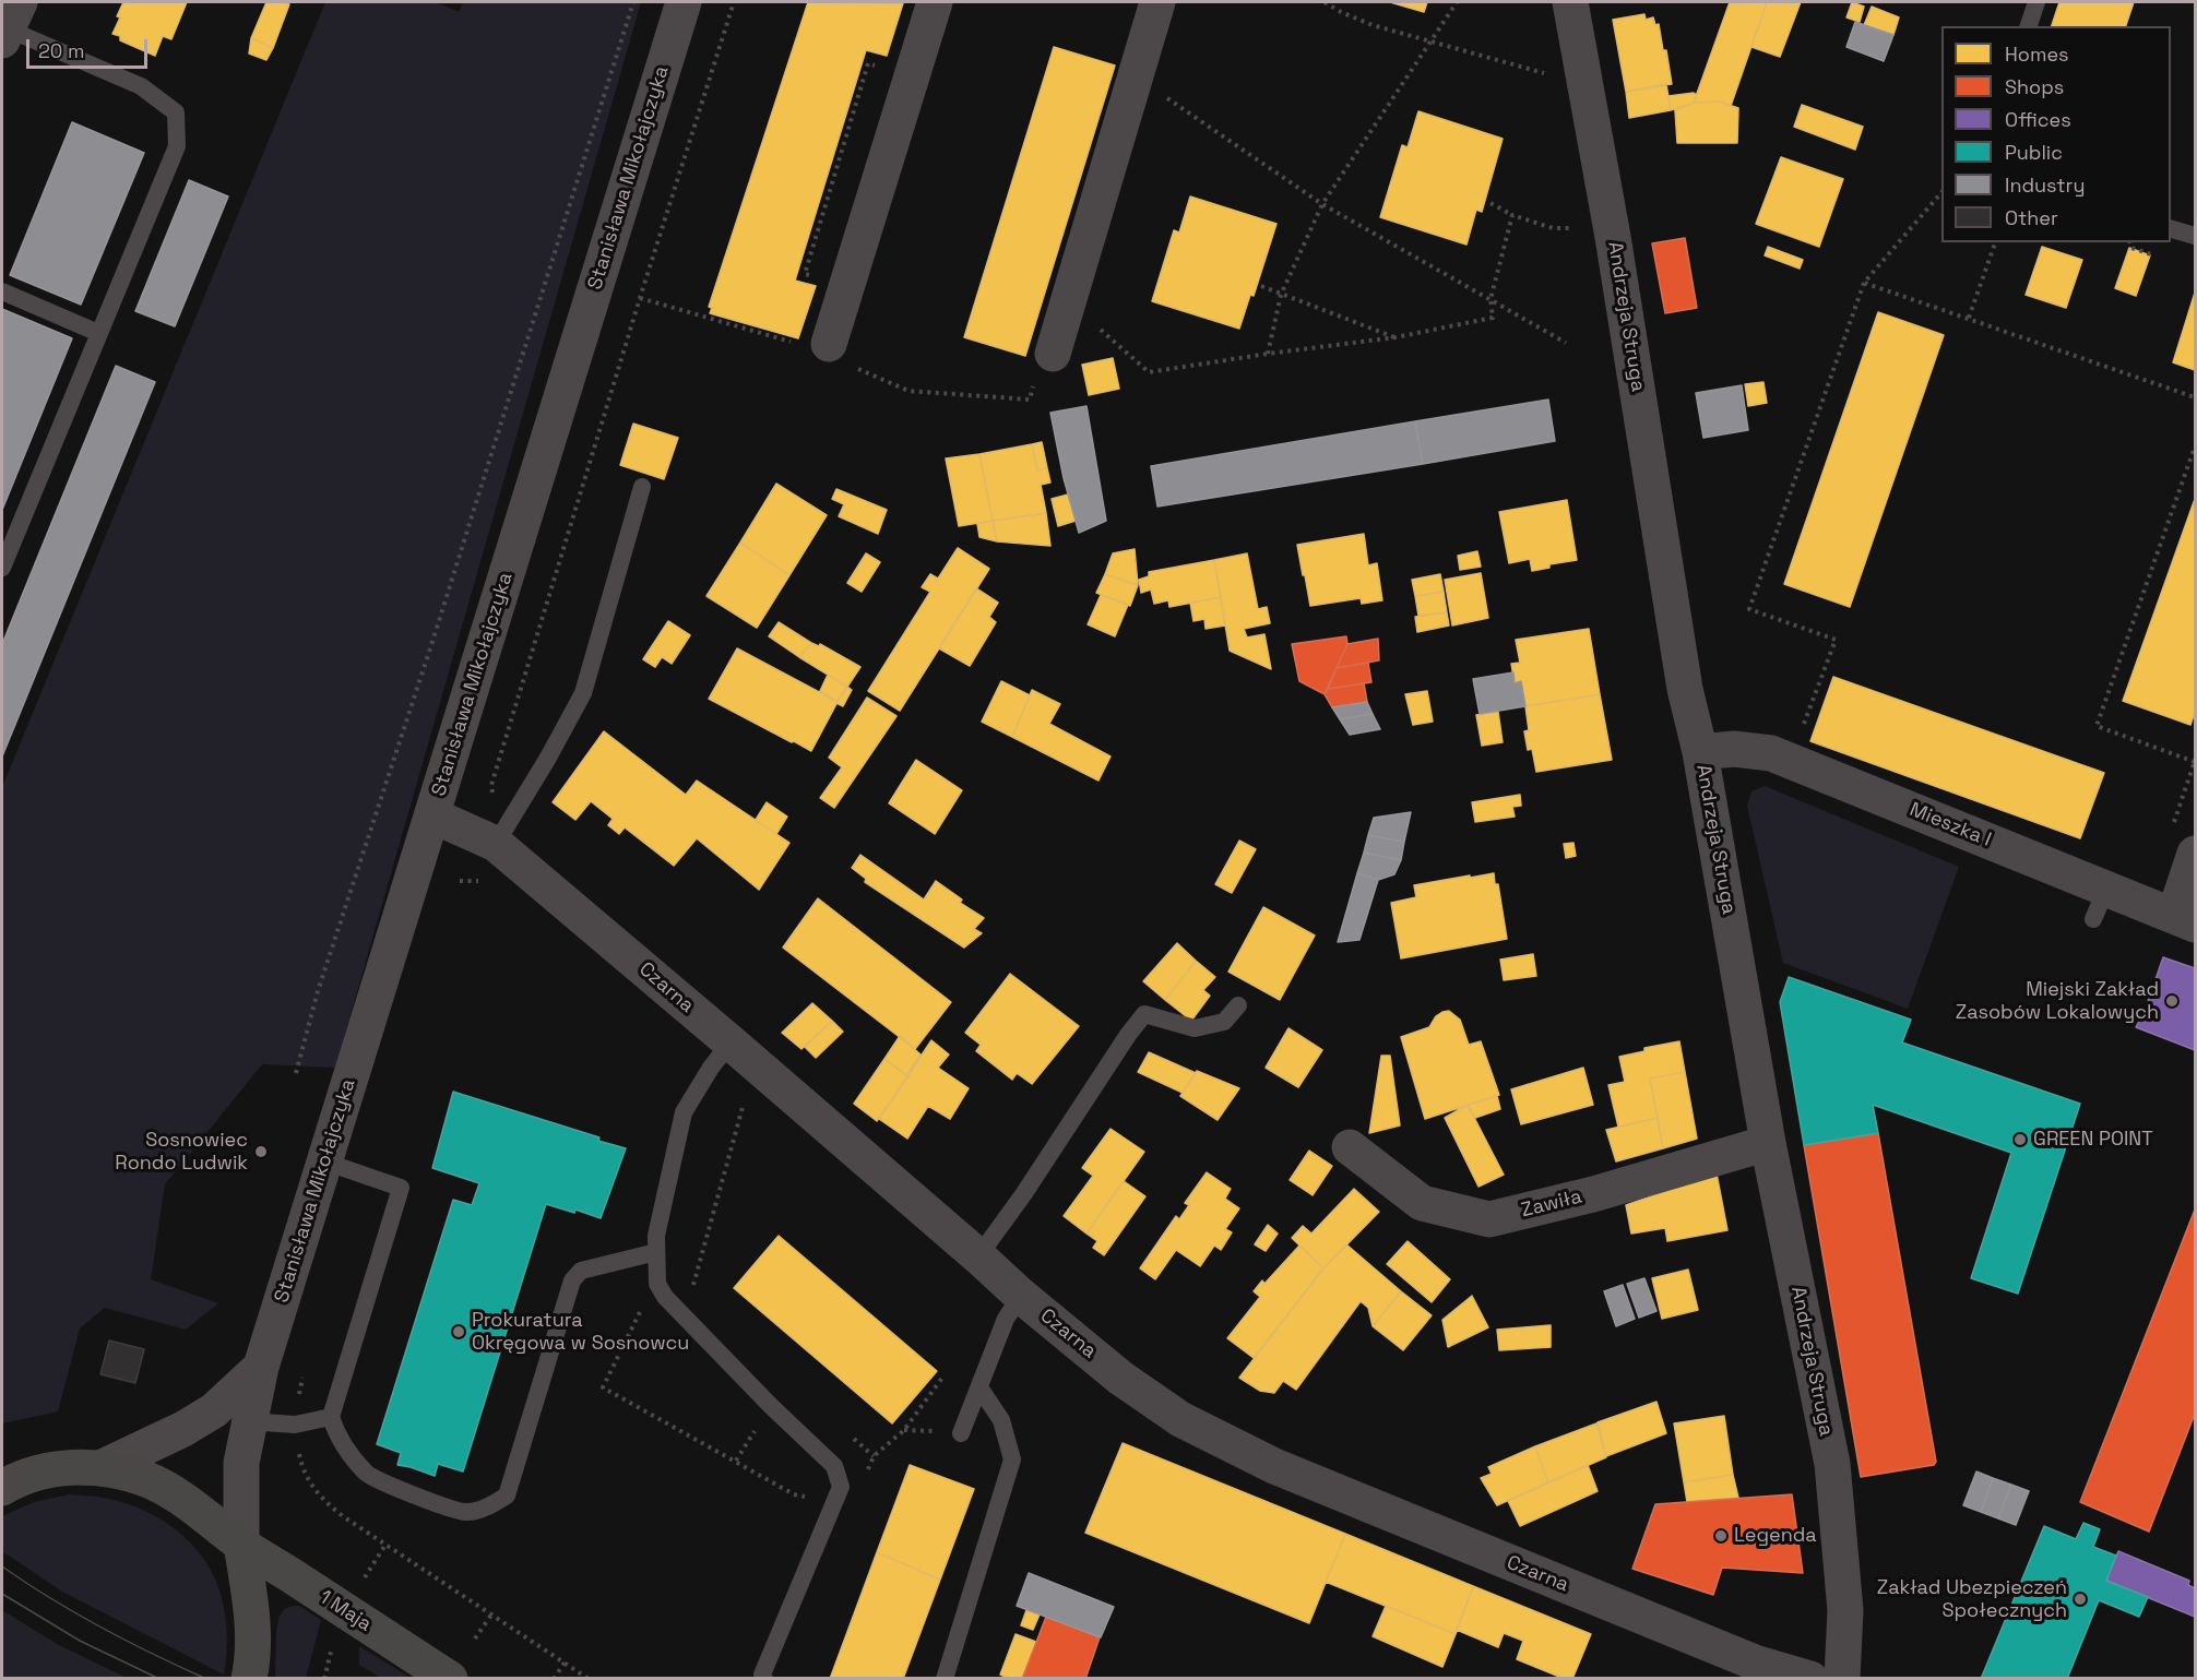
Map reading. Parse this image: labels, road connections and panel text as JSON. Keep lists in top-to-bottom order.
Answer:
{
  "streets": {
    "main road": ["1 Maja"],
    "street": [
      "Stanisława Mikołajczyka",
      "Andrzeja Struga",
      "Mieszka I",
      "Czarna",
      "Zawiła"
    ]
  },
  "crossings": [
    ["Stanisława Mikołajczyka", "Czarna"],
    ["Stanisława Mikołajczyka", "1 Maja"],
    ["Andrzeja Struga", "Mieszka I"],
    ["Andrzeja Struga", "Zawiła"]
  ],
  "places": [
    "Miejski Zakład Zasobów Lokalowych",
    "GREEN POINT",
    "Sosnowiec Rondo Ludwik",
    "Prokuratura Okręgowa w Sosnowcu",
    "Legenda",
    "Zakład Ubezpieczeń Społecznych"
  ],
  "legend": [
    "Homes",
    "Shops",
    "Offices",
    "Public",
    "Industry",
    "Other"
  ],
  "scale_bar": "20 m"
}
